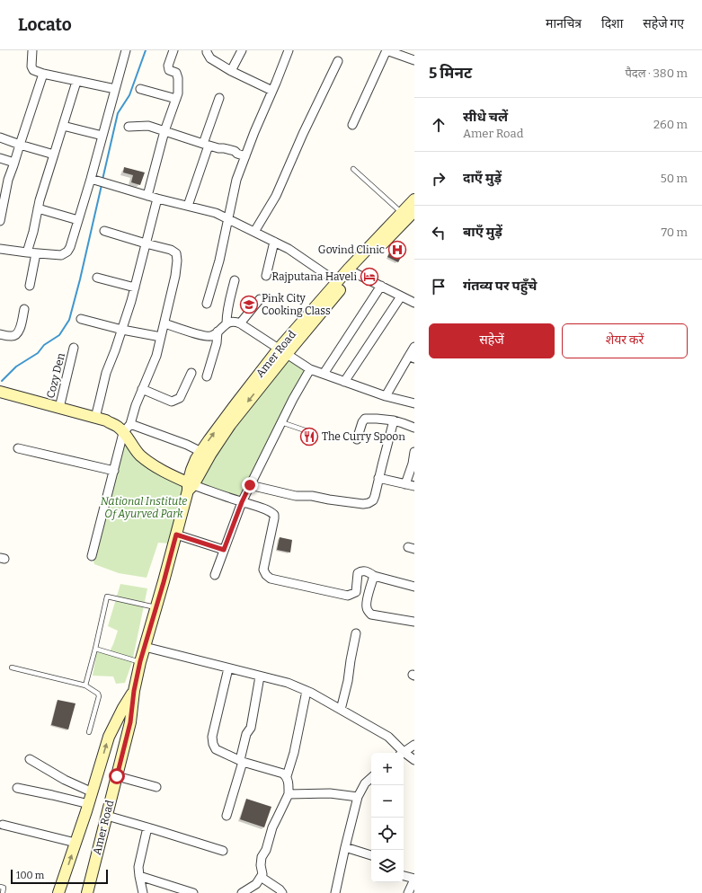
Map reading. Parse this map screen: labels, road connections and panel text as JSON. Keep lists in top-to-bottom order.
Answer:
{
  "streets": {
    "main road": ["Amer Road"],
    "street": ["Cozy Den"]
  },
  "parks": ["National Institute Of Ayurved Park"],
  "places": {
    "hospital": ["Govind Clinic"],
    "hotel": ["Rajputana Haveli"],
    "school or university": ["Pink City Cooking Class"],
    "restaurant": ["The Curry Spoon"]
  },
  "scale_bar": "100 m",
  "page": {
    "header": "Locato",
    "nav": ["मानचित्र", "दिशा", "सहेजे गए"],
    "heading": ["5 मिनट", "पैदल · 380 m"],
    "list": [
      ["सीधे चलें", "Amer Road", "260 m"],
      ["दाएँ मुड़ें", "50 m"],
      ["बाएँ मुड़ें", "70 m"],
      "गंतव्य पर पहुँचे"
    ],
    "buttons": ["सहेजें", "शेयर करें"],
    "map_buttons": ["+", "−"],
    "scale": "100 m"
  }
}
